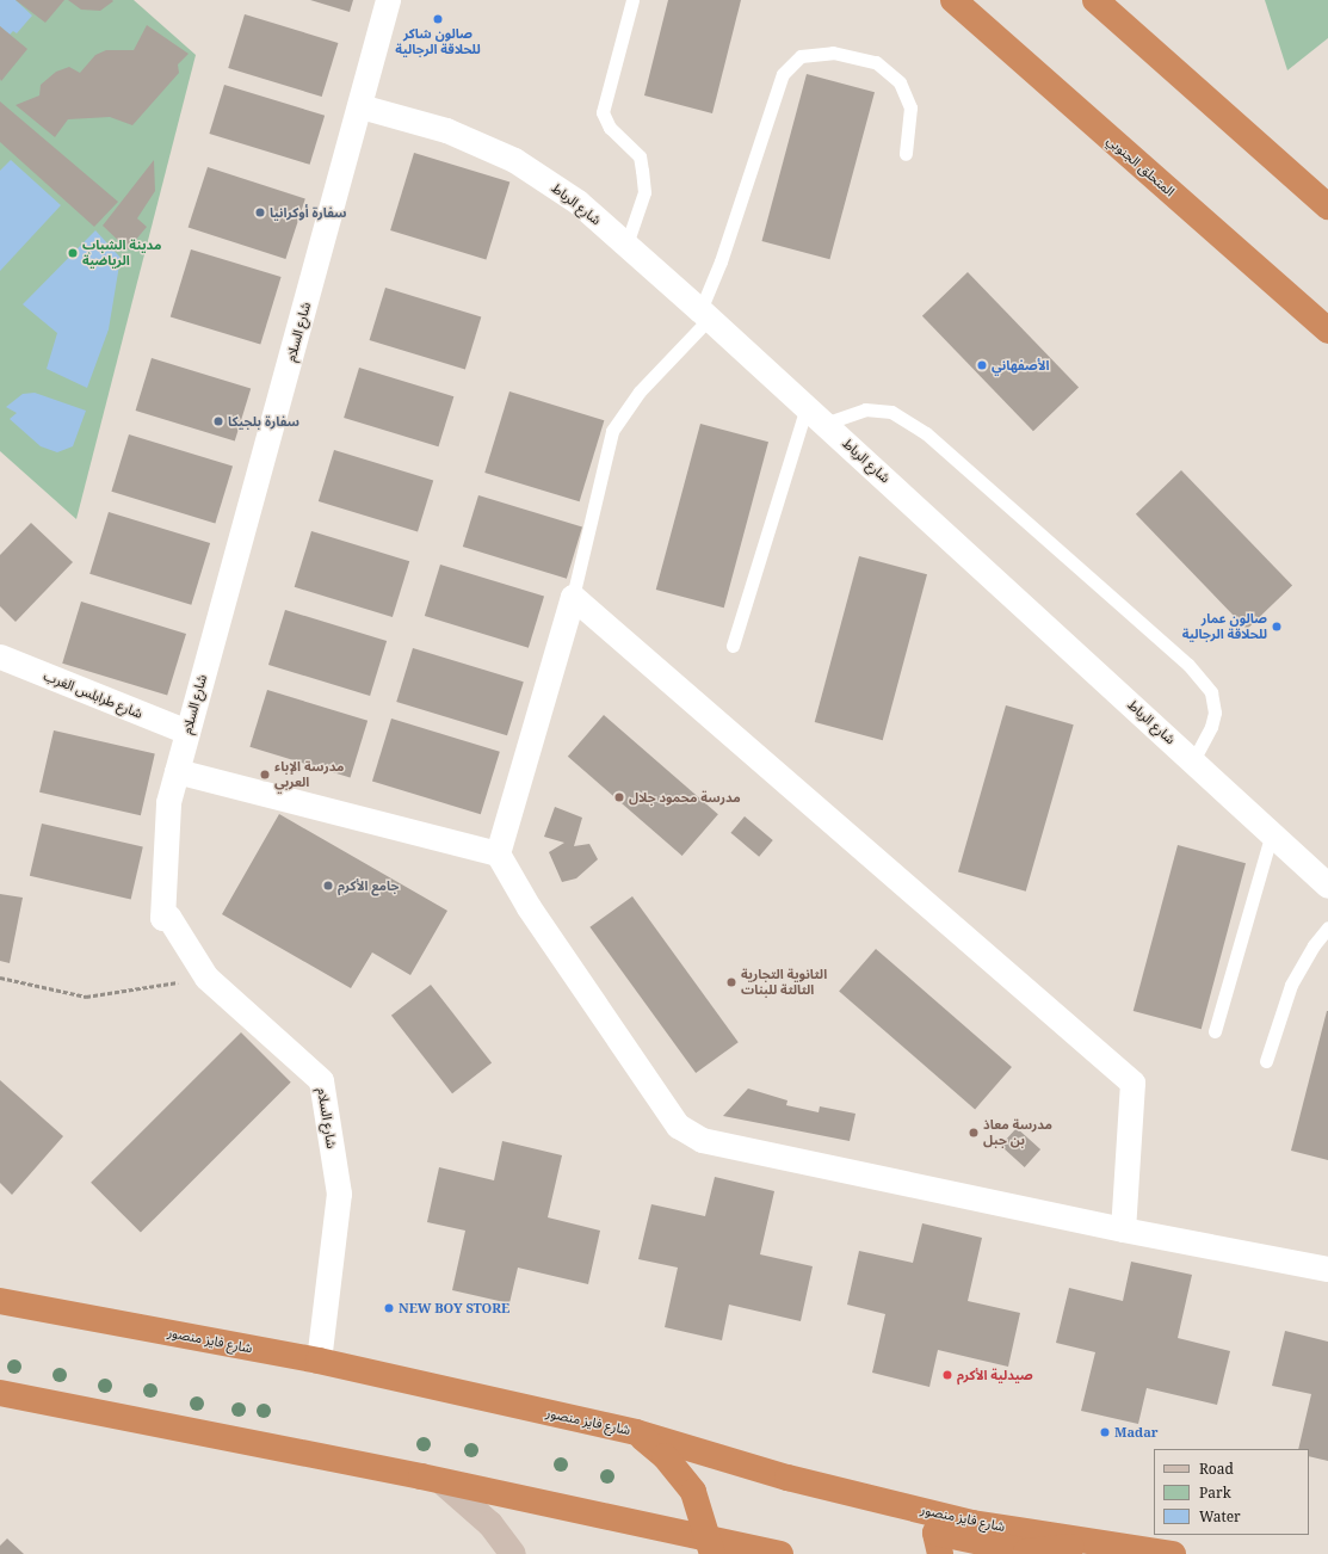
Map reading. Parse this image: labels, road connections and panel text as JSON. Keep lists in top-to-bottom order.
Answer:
{
  "streets": {
    "highway": ["المتحلق الجنوبي", "شارع فايز منصور"],
    "street": ["شارع الرباط", "شارع السلام", "شارع طرابلس الغرب"]
  },
  "crossings": [
    ["شارع الرباط", "شارع السلام"],
    ["شارع السلام", "شارع طرابلس الغرب"],
    ["شارع السلام", "شارع فايز منصور"]
  ],
  "places": [
    "صالون شاكر للحلاقة الرجالية",
    "سفارة أوكرانيا",
    "مدينة الشباب الرياضية",
    "الأصفهاني",
    "سفارة بلجيكا",
    "صالون عمار للحلاقة الرجالية",
    "مدرسة الإباء العربي",
    "مدرسة محمود جلال",
    "جامع الأكرم",
    "الثانوية التجارية الثالثة للبنات",
    "مدرسة معاذ بن جبل",
    "NEW BOY STORE",
    "صيدلية الأكرم",
    "Madar"
  ],
  "legend": ["Road", "Park", "Water"]
}
